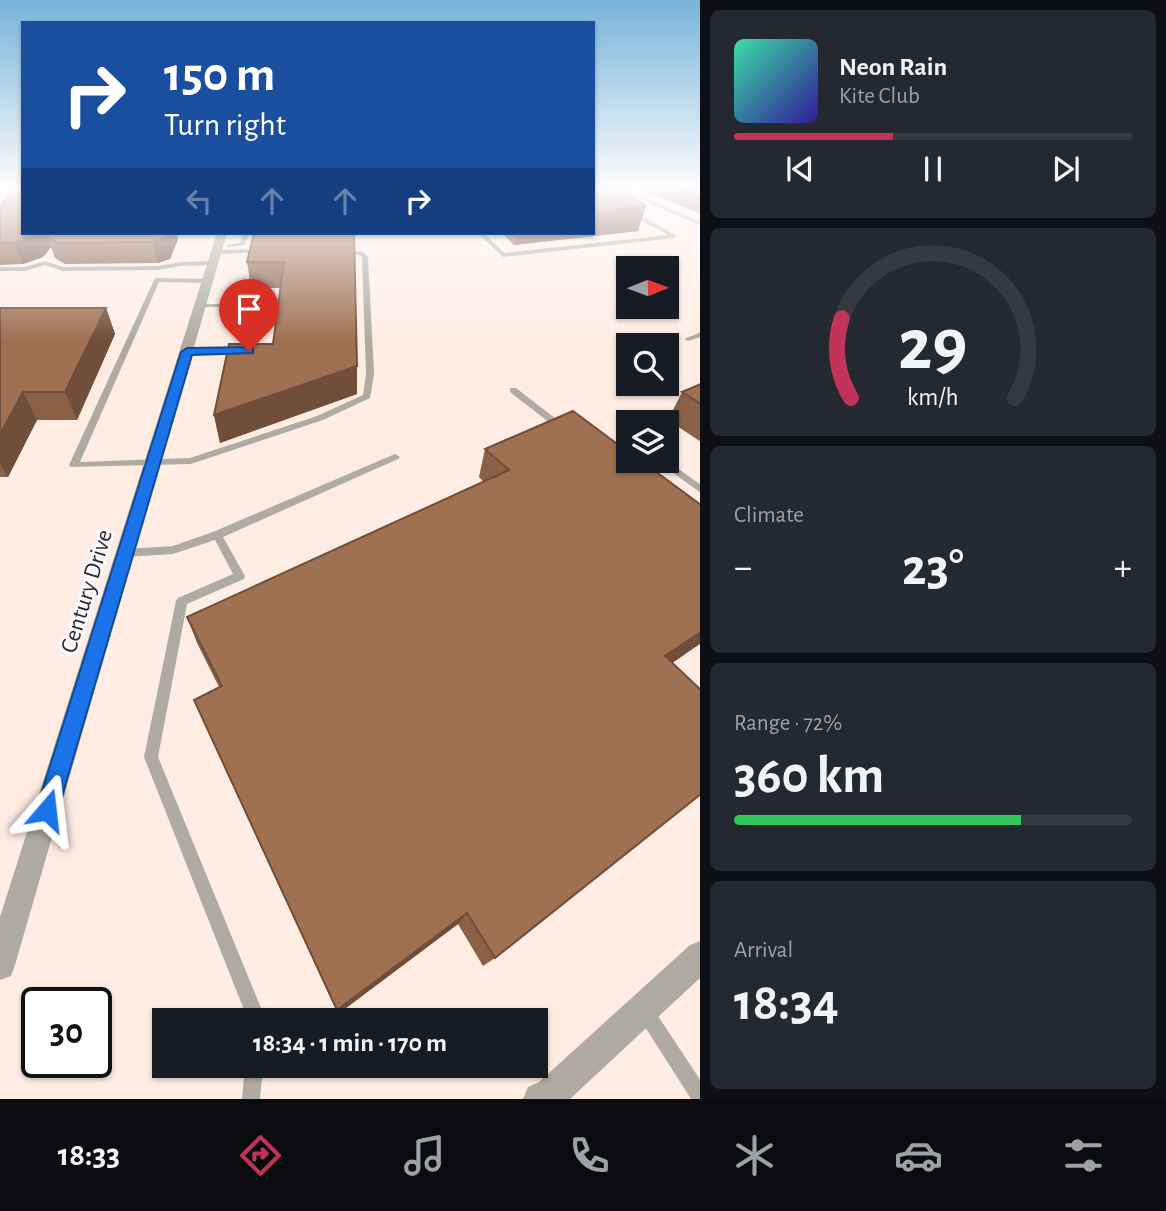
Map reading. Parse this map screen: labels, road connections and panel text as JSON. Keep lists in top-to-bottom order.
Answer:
{
  "streets": {
    "street": ["Century Drive"]
  },
  "north": "right",
  "page": {
    "turn": ["150 m", "Turn right"],
    "song": ["Neon Rain", "Kite Club"],
    "tile": [
      "Climate",
      ["Range · 72%", "360 km"],
      ["Arrival", "18:34"]
    ],
    "heat": ["−", "23°", "+"],
    "limit": "30",
    "trip": "18:34 · 1 min · 170 m",
    "tabs": "18:33",
    "gauge": ["29", "km/h"]
  }
}
